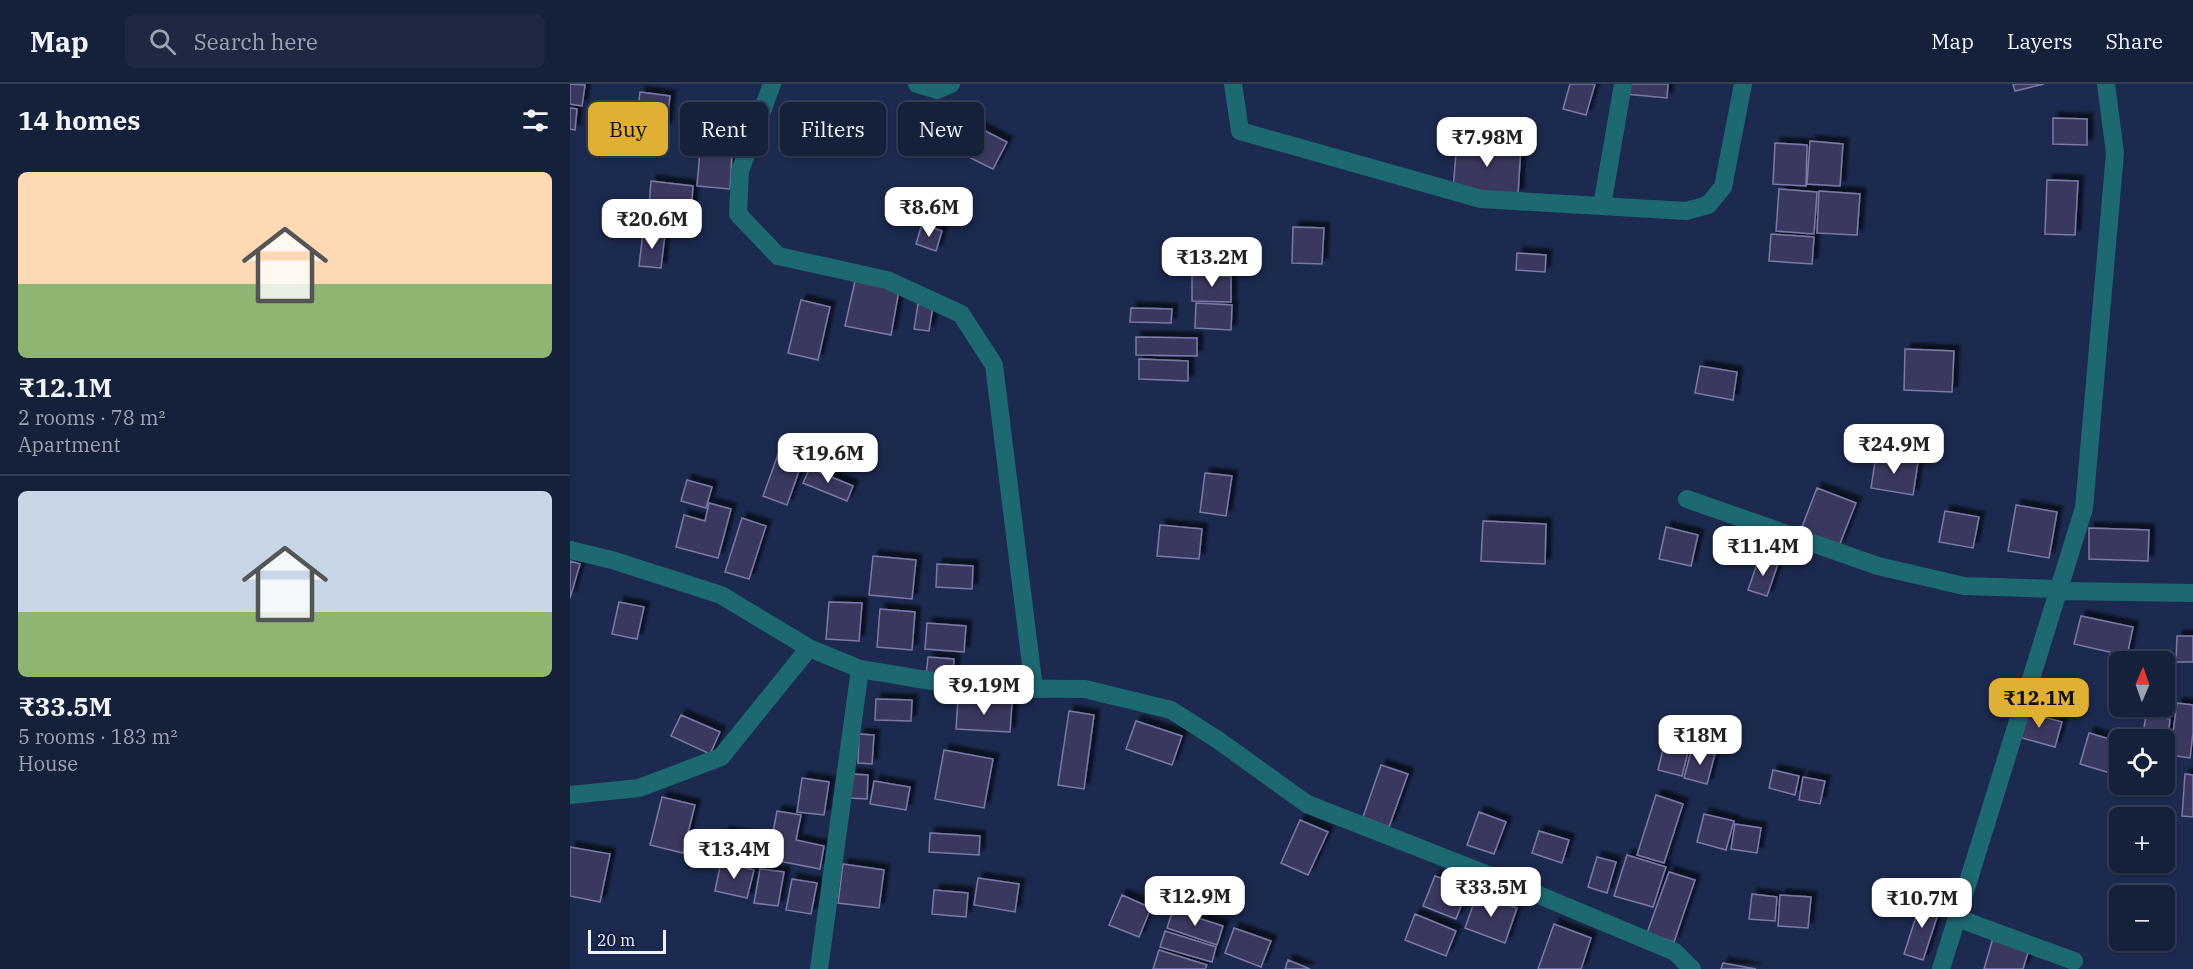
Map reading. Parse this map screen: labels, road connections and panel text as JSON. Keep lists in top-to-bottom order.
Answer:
{
  "scale_bar": "20 m",
  "north": "top",
  "page": {
    "header": "Map",
    "search": "Search here",
    "nav": ["Map", "Layers", "Share"],
    "heading": "14 homes",
    "chip": [
      "Buy",
      "Rent",
      "Filters",
      "New"
    ],
    "price": [
      "₹7.98M",
      "₹8.6M",
      "₹20.6M",
      "₹13.2M",
      "₹24.9M",
      "₹19.6M",
      "₹11.4M",
      "₹9.19M",
      "₹12.1M",
      "₹18M",
      "₹13.4M",
      "₹33.5M",
      "₹12.9M",
      "₹10.7M"
    ],
    "list": [
      {
        "name": "₹12.1M",
        "note": "2 rooms · 78 m² · Apartment"
      },
      {
        "name": "₹33.5M",
        "note": "5 rooms · 183 m² · House"
      }
    ],
    "map_buttons": ["+", "−"],
    "scale": "20 m"
  }
}
